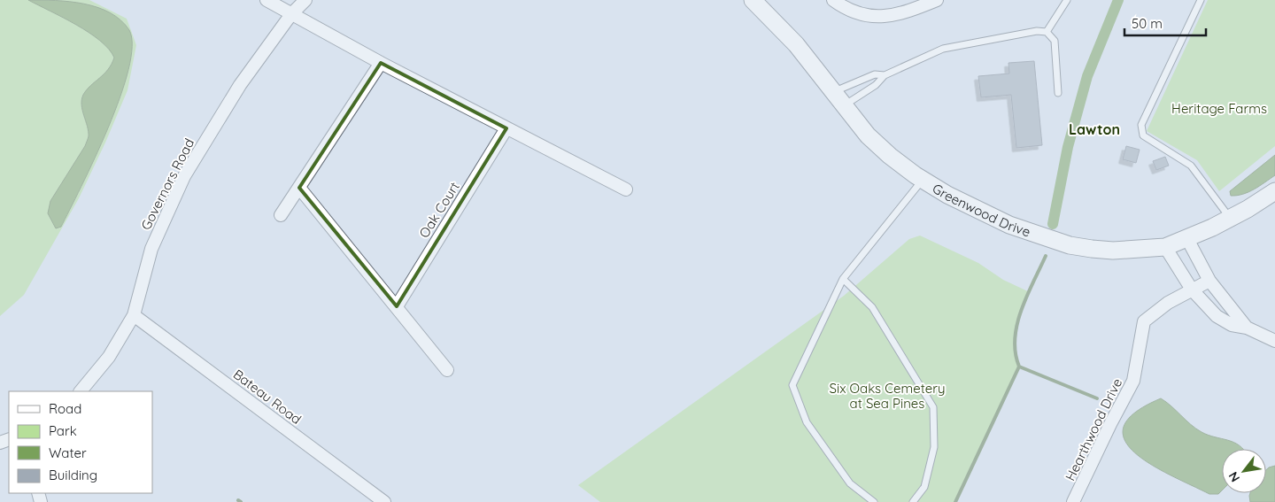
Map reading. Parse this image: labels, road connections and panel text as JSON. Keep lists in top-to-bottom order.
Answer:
{
  "streets": {
    "street": [
      "Governors Road",
      "Greenwood Drive",
      "Oak Court",
      "Bateau Road",
      "Hearthwood Drive"
    ]
  },
  "crossings": [
    ["Governors Road", "Bateau Road"]
  ],
  "districts": ["Lawton"],
  "parks": ["Heritage Farms", "Six Oaks Cemetery at Sea Pines"],
  "legend": [
    "Road",
    "Park",
    "Water",
    "Building"
  ],
  "scale_bar": "50 m",
  "north": "bottom left"
}
